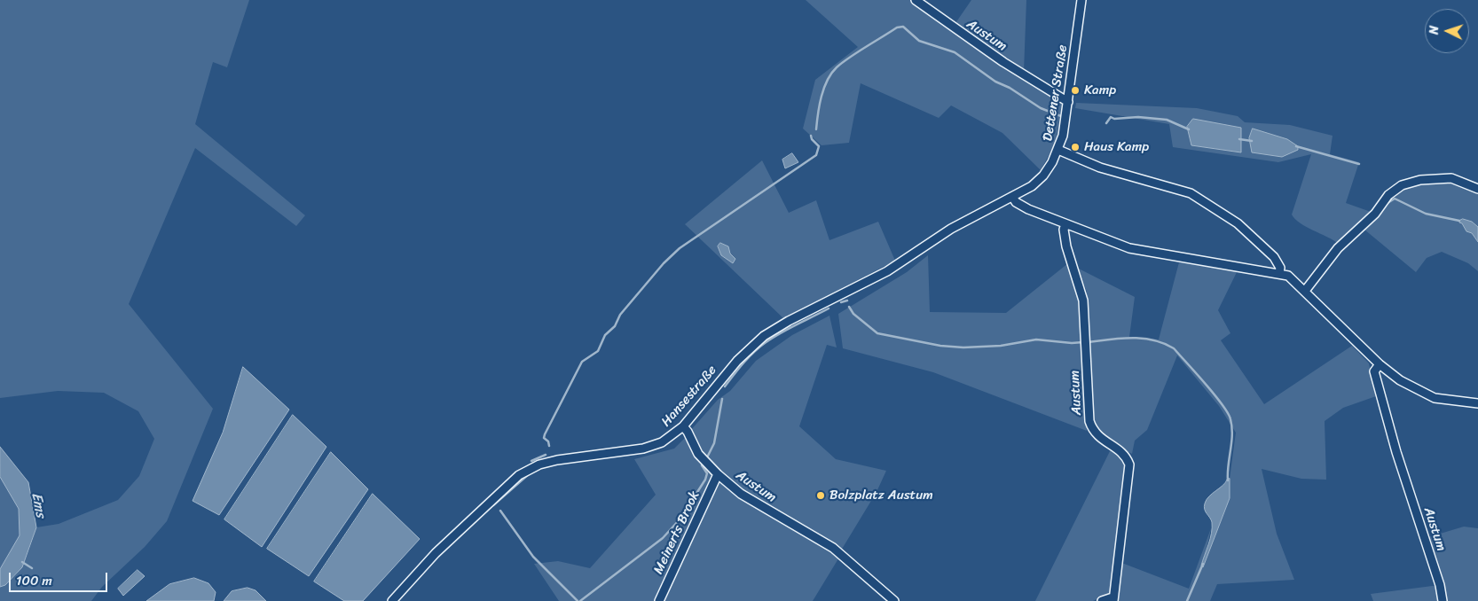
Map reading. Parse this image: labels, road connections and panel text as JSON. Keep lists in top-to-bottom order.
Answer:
{
  "streets": {
    "street": [
      "Austum",
      "Dettener Straße",
      "Hansestraße",
      "Meinerts Brook"
    ]
  },
  "crossings": [
    ["Austum", "Dettener Straße"],
    ["Austum", "Hansestraße"],
    ["Austum", "Meinerts Brook"],
    ["Dettener Straße", "Hansestraße"]
  ],
  "water": ["Ems"],
  "places": ["Kamp", "Haus Kamp", "Bolzplatz Austum"],
  "scale_bar": "100 m",
  "north": "left"
}
